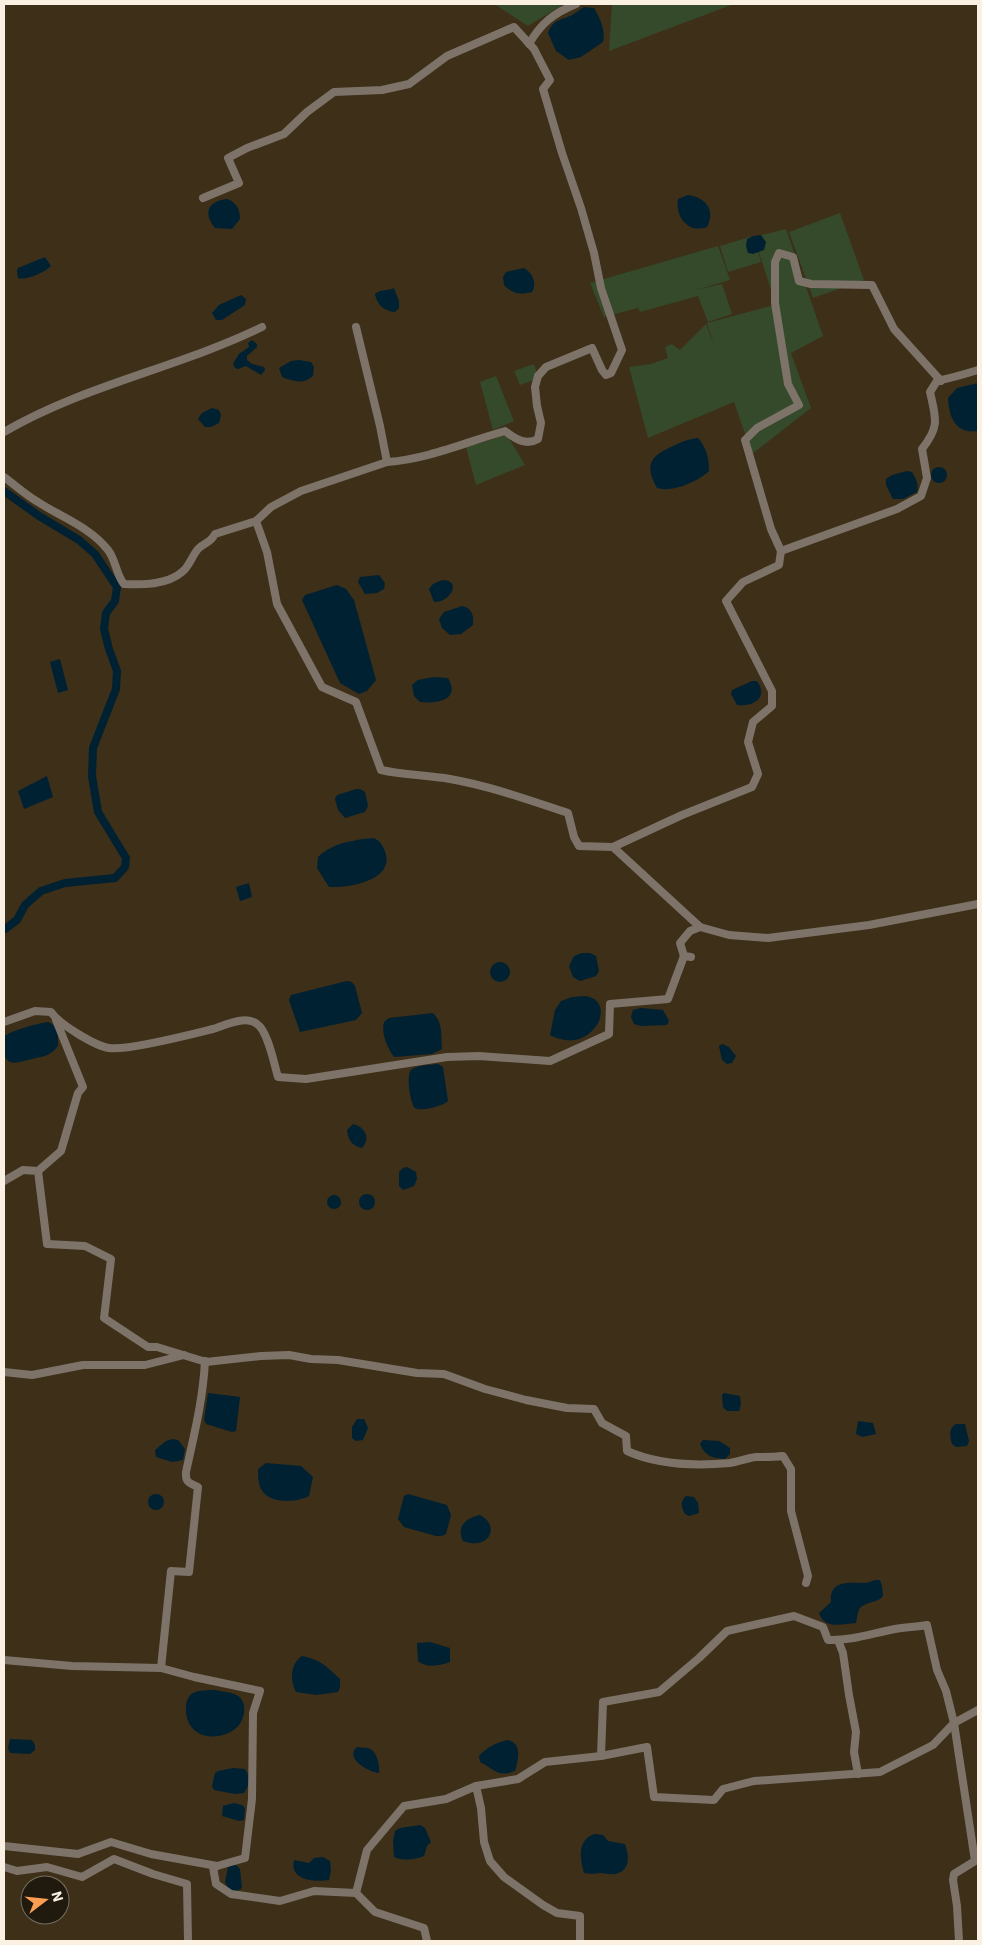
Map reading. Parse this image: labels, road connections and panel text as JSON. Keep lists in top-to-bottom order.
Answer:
{
  "north": "right"
}
